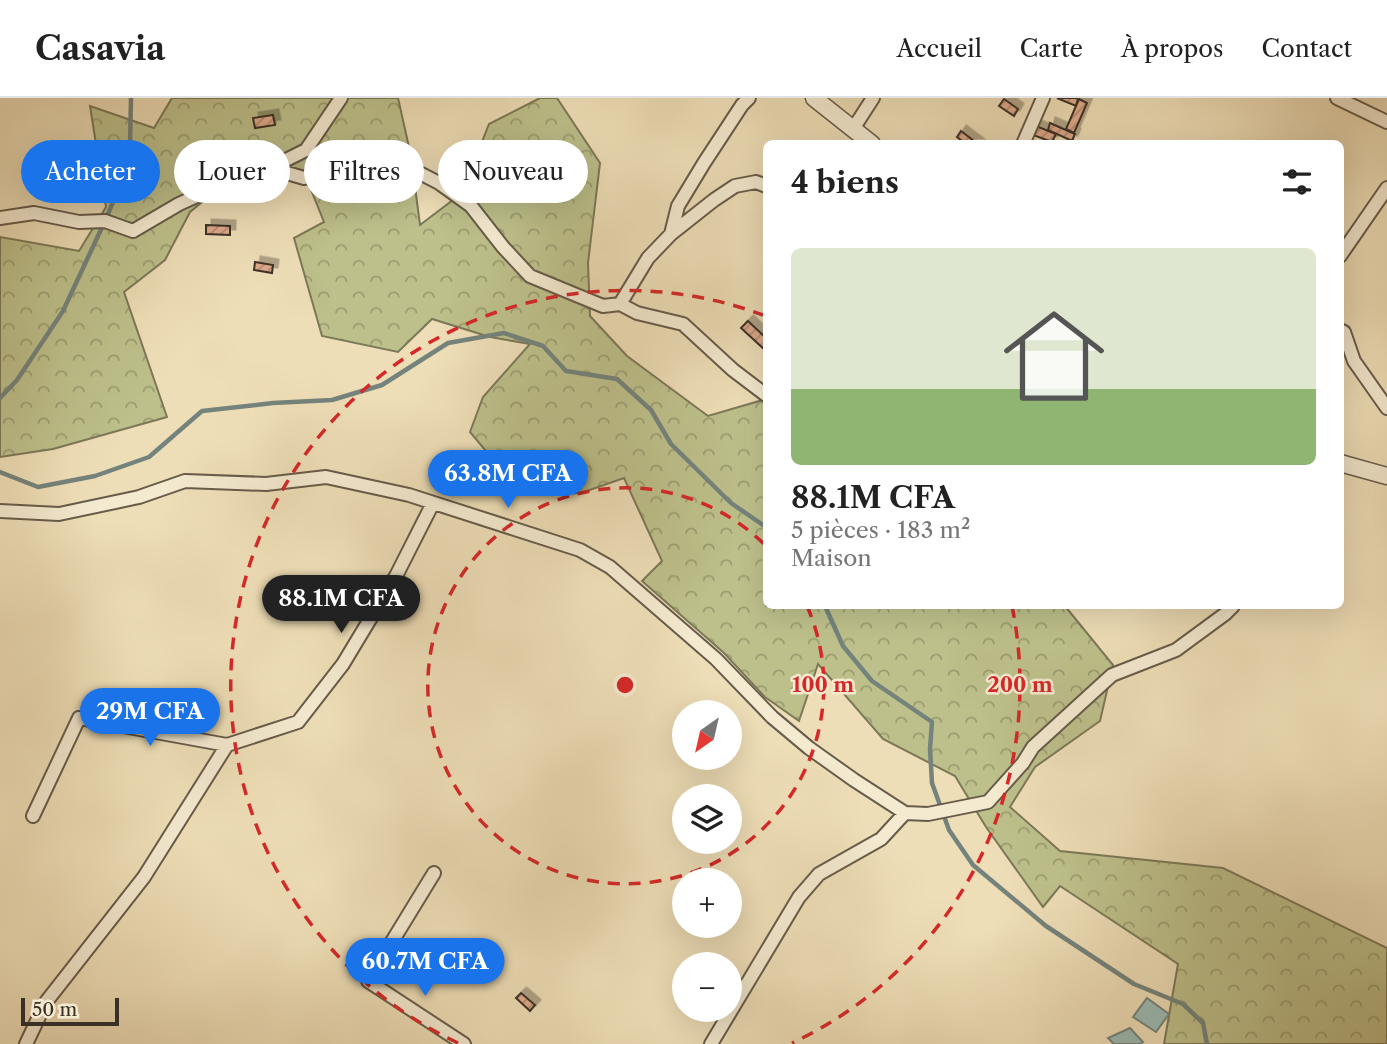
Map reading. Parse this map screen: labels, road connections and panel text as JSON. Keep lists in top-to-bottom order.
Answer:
{
  "scale_bar": "50 m",
  "north": "bottom left",
  "page": {
    "header": "Casavia",
    "nav": [
      "Accueil",
      "Carte",
      "À propos",
      "Contact"
    ],
    "chip": [
      "Acheter",
      "Louer",
      "Filtres",
      "Nouveau"
    ],
    "heading": "4 biens",
    "list": [
      {
        "name": "88.1M CFA",
        "note": "5 pièces · 183 m² · Maison"
      }
    ],
    "price": [
      "63.8M CFA",
      "88.1M CFA",
      "29M CFA",
      "60.7M CFA"
    ],
    "map_buttons": ["+", "−"],
    "scale": "50 m"
  },
  "rings": ["100 m", "200 m"]
}
